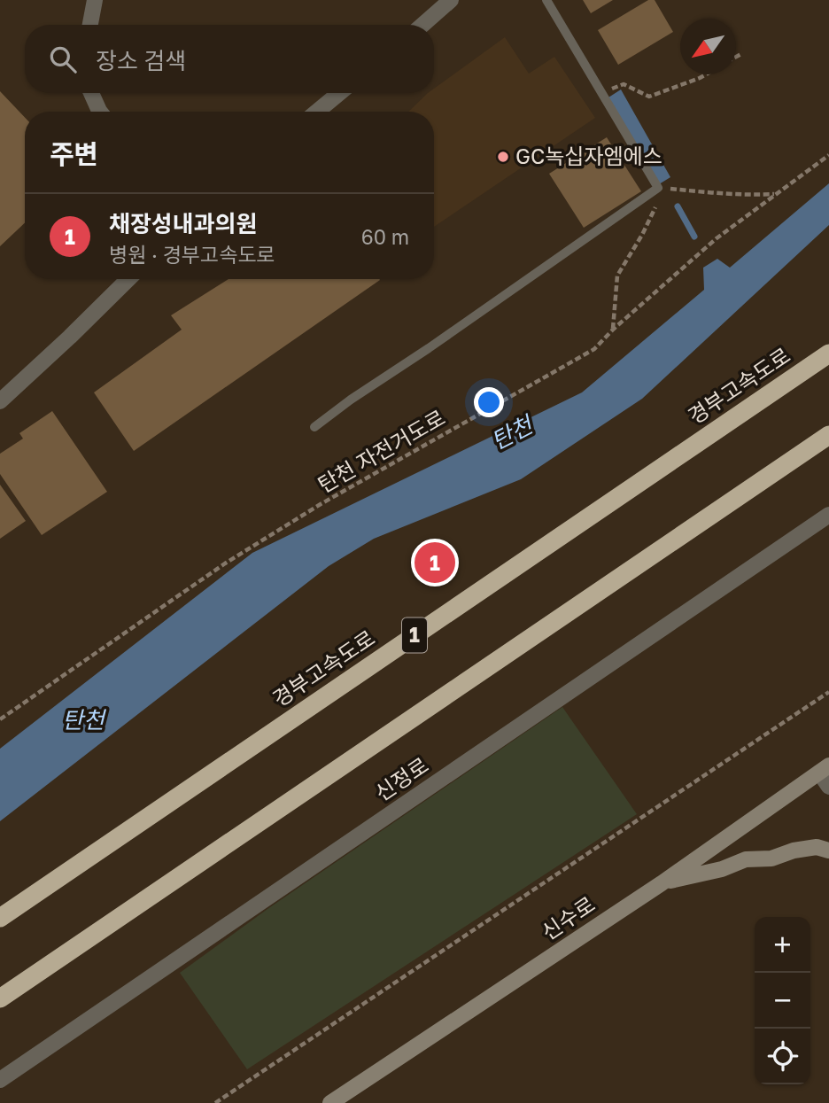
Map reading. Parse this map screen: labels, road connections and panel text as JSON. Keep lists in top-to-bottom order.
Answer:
{
  "streets": {
    "highway": ["경부고속도로", "1"],
    "main road": ["신수로"],
    "street": ["신정로"],
    "path": ["탄천 자전거도로"]
  },
  "water": ["탄천"],
  "places": ["GC녹십자엠에스"],
  "north": "bottom left",
  "page": {
    "search": "장소 검색",
    "heading": "주변",
    "list": [
      {
        "mark": "1",
        "name": "채장성내과의원",
        "note": "병원 · 경부고속도로",
        "value": "60 m"
      }
    ],
    "pins": "1",
    "map_buttons": ["+", "−"]
  }
}
